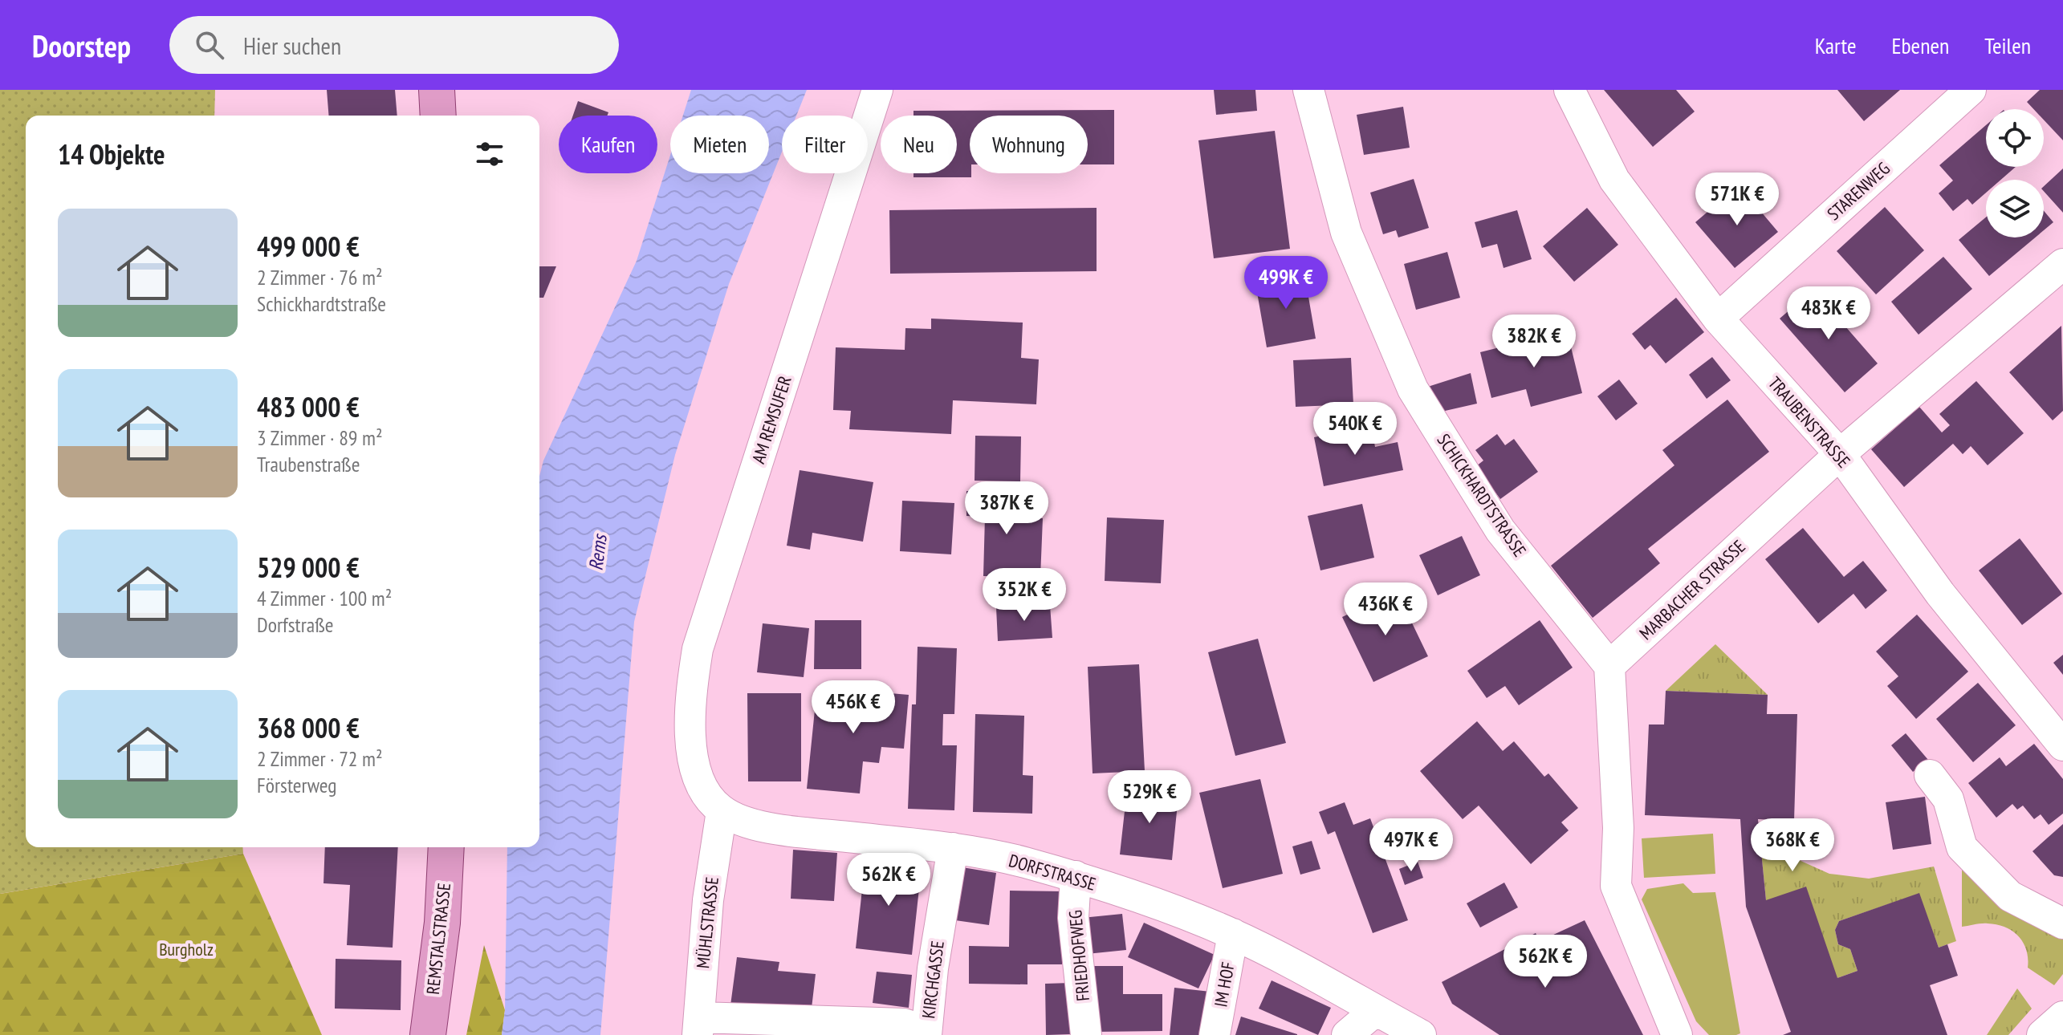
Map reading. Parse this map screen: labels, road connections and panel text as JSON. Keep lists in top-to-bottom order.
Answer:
{
  "streets": {
    "main road": ["REMSTALSTRASSE"],
    "street": [
      "STARENWEG",
      "AM REMSUFER",
      "TRAUBENSTRASSE",
      "SCHICKHARDTSTRASSE",
      "MARBACHER STRASSE",
      "DORFSTRASSE",
      "MÜHLSTRASSE",
      "FRIEDHOFWEG",
      "KIRCHGASSE",
      "IM HOF"
    ]
  },
  "crossings": [
    ["STARENWEG", "TRAUBENSTRASSE"],
    ["AM REMSUFER", "DORFSTRASSE"],
    ["AM REMSUFER", "MÜHLSTRASSE"],
    ["TRAUBENSTRASSE", "MARBACHER STRASSE"],
    ["SCHICKHARDTSTRASSE", "MARBACHER STRASSE"],
    ["DORFSTRASSE", "MÜHLSTRASSE"],
    ["DORFSTRASSE", "FRIEDHOFWEG"],
    ["DORFSTRASSE", "KIRCHGASSE"],
    ["DORFSTRASSE", "IM HOF"]
  ],
  "water": ["Rems"],
  "parks": ["Burgholz"],
  "page": {
    "header": "Doorstep",
    "search": "Hier suchen",
    "nav": ["Karte", "Ebenen", "Teilen"],
    "chip": [
      "Kaufen",
      "Mieten",
      "Filter",
      "Neu",
      "Wohnung"
    ],
    "heading": "14 Objekte",
    "price": [
      "571K €",
      "499K €",
      "483K €",
      "382K €",
      "540K €",
      "387K €",
      "352K €",
      "436K €",
      "456K €",
      "529K €",
      "497K €",
      "368K €",
      "562K €",
      "562K €"
    ],
    "list": [
      {
        "name": "499 000 €",
        "note": "2 Zimmer · 76 m² · Schickhardtstraße"
      },
      {
        "name": "483 000 €",
        "note": "3 Zimmer · 89 m² · Traubenstraße"
      },
      {
        "name": "529 000 €",
        "note": "4 Zimmer · 100 m² · Dorfstraße"
      },
      {
        "name": "368 000 €",
        "note": "2 Zimmer · 72 m² · Försterweg"
      }
    ]
  }
}
